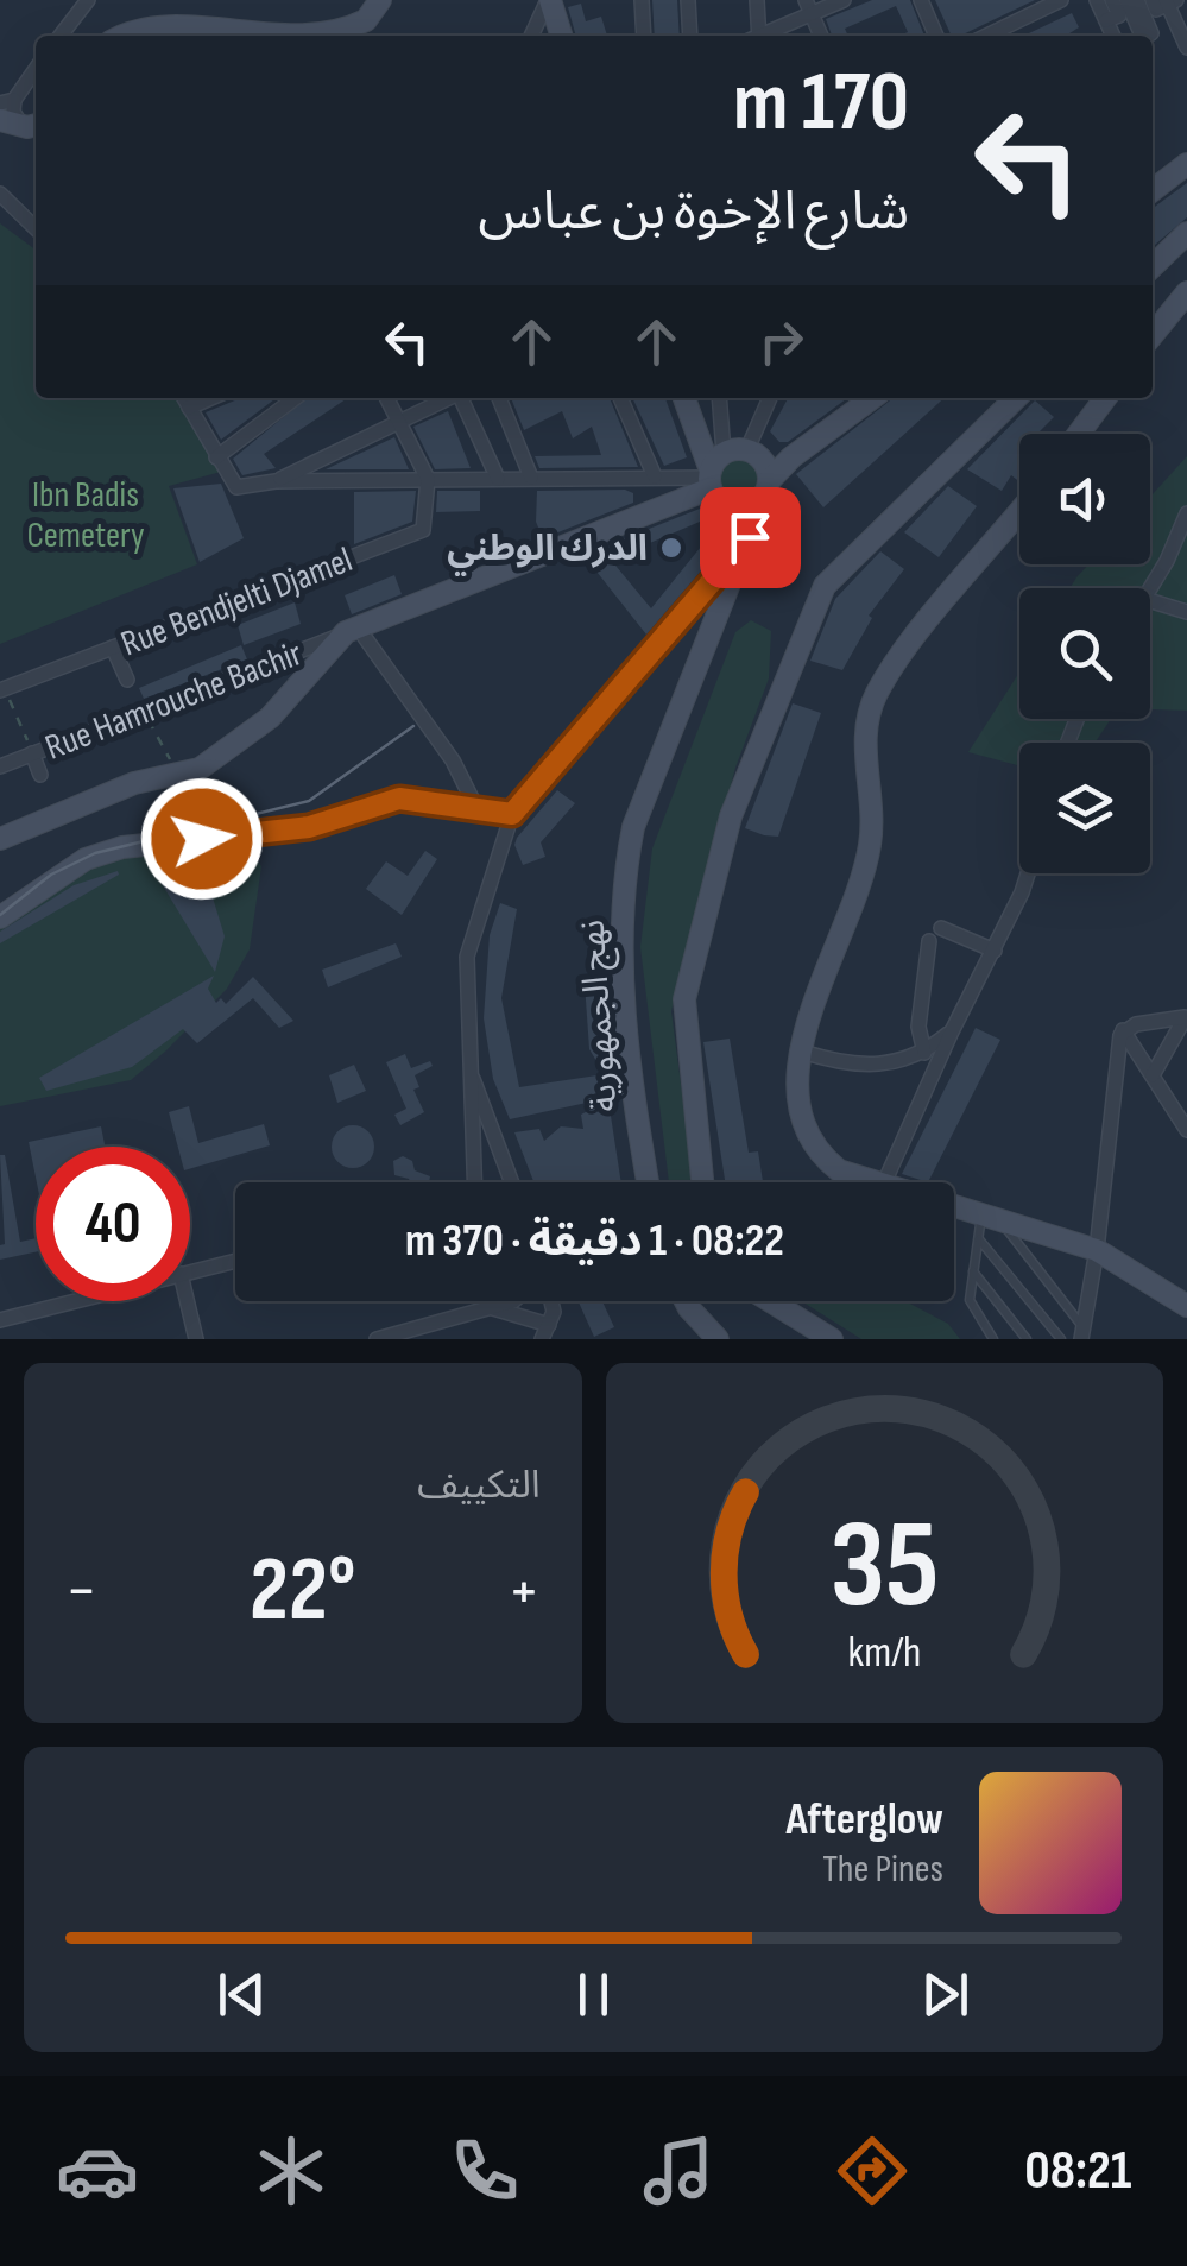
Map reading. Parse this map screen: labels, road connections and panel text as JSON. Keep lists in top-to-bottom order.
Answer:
{
  "streets": {
    "street": ["Rue Bendjelti Djamel", "Rue Hamrouche Bachir", "نهج الجمهورية"]
  },
  "parks": ["Ibn Badis Cemetery"],
  "places": ["الدرك الوطني"],
  "page": {
    "turn": ["170 m", "شارع الإخوة بن عباس"],
    "limit": "40",
    "trip": "08:22 · 1 دقيقة · 370 m",
    "tile": "التكييف",
    "heat": ["−", "22°", "+"],
    "song": ["Afterglow", "The Pines"],
    "tabs": "08:21",
    "gauge": ["35", "km/h"]
  }
}
